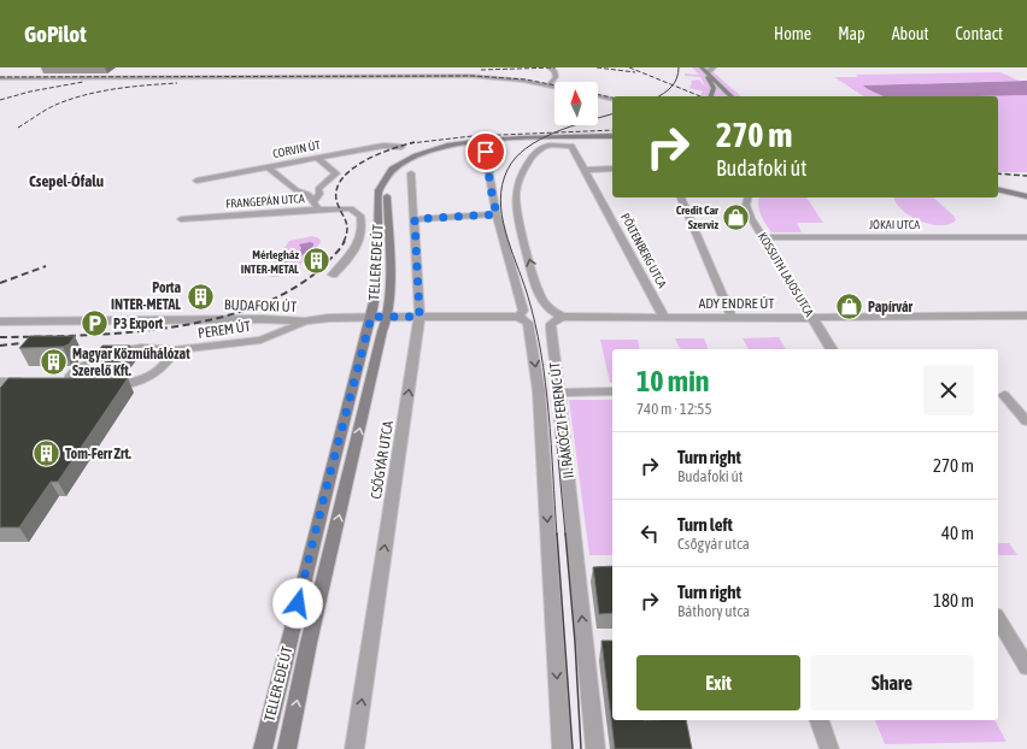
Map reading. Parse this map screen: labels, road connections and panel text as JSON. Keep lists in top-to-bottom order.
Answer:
{
  "streets": {
    "main road": ["TELLER EDE ÚT"],
    "street": [
      "CORVIN ÚT",
      "FRANGEPÁN UTCA",
      "JÓKAI UTCA",
      "PÖLTENBERG UTCA",
      "KOSSUTH LAJOS UTCA",
      "ADY ENDRE ÚT",
      "BUDAFOKI ÚT",
      "PEREM ÚT",
      "II. RÁKÓCZI FERENC ÚT",
      "CSŐGYÁR UTCA"
    ]
  },
  "crossings": [
    ["JÓKAI UTCA", "KOSSUTH LAJOS UTCA"],
    ["PÖLTENBERG UTCA", "TELLER EDE ÚT"],
    ["PÖLTENBERG UTCA", "ADY ENDRE ÚT"],
    ["TELLER EDE ÚT", "BUDAFOKI ÚT"],
    ["KOSSUTH LAJOS UTCA", "ADY ENDRE ÚT"],
    ["ADY ENDRE ÚT", "II. RÁKÓCZI FERENC ÚT"],
    ["BUDAFOKI ÚT", "PEREM ÚT"],
    ["BUDAFOKI ÚT", "II. RÁKÓCZI FERENC ÚT"],
    ["BUDAFOKI ÚT", "CSŐGYÁR UTCA"]
  ],
  "one_way": ["CSŐGYÁR UTCA"],
  "districts": ["Csepel-Ófalu"],
  "places": {
    "shop": ["Credit Car Szerviz", "Papírvár"],
    "building": [
      "Mérlegház INTER-METAL",
      "Porta INTER-METAL",
      "Magyar Közműhálózat Szerelő Kft.",
      "Tom-Ferr Zrt."
    ],
    "parking": ["P3 Export"]
  },
  "north": "top",
  "page": {
    "header": "GoPilot",
    "nav": [
      "Home",
      "Map",
      "About",
      "Contact"
    ],
    "turn": ["270 m", "Budafoki út"],
    "heading": ["10 min", "740 m · 12:55"],
    "list": [
      {
        "name": "Turn right",
        "note": "Budafoki út",
        "value": "270 m"
      },
      {
        "name": "Turn left",
        "note": "Csőgyár utca",
        "value": "40 m"
      },
      {
        "name": "Turn right",
        "note": "Báthory utca",
        "value": "180 m"
      }
    ],
    "buttons": ["Exit", "Share"]
  }
}
